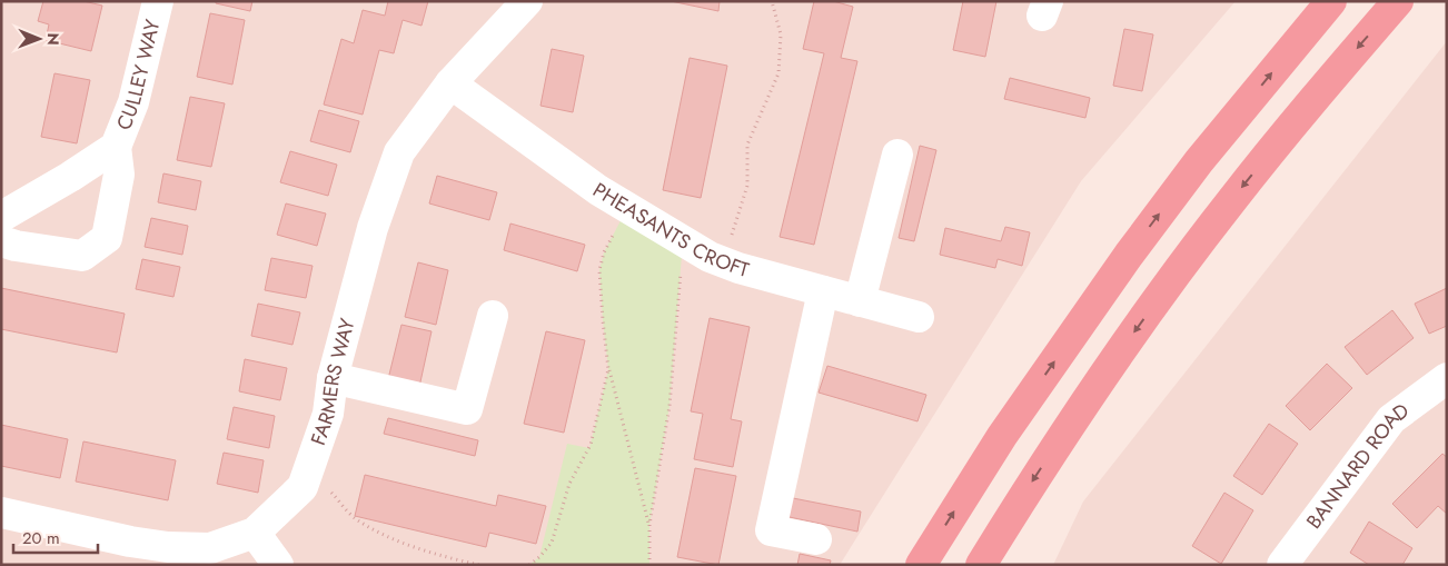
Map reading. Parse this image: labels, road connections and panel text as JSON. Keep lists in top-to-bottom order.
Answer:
{
  "streets": {
    "street": [
      "CULLEY WAY",
      "PHEASANTS CROFT",
      "FARMERS WAY",
      "BANNARD ROAD"
    ]
  },
  "crossings": [
    ["PHEASANTS CROFT", "FARMERS WAY"]
  ],
  "scale_bar": "20 m",
  "north": "right"
}
